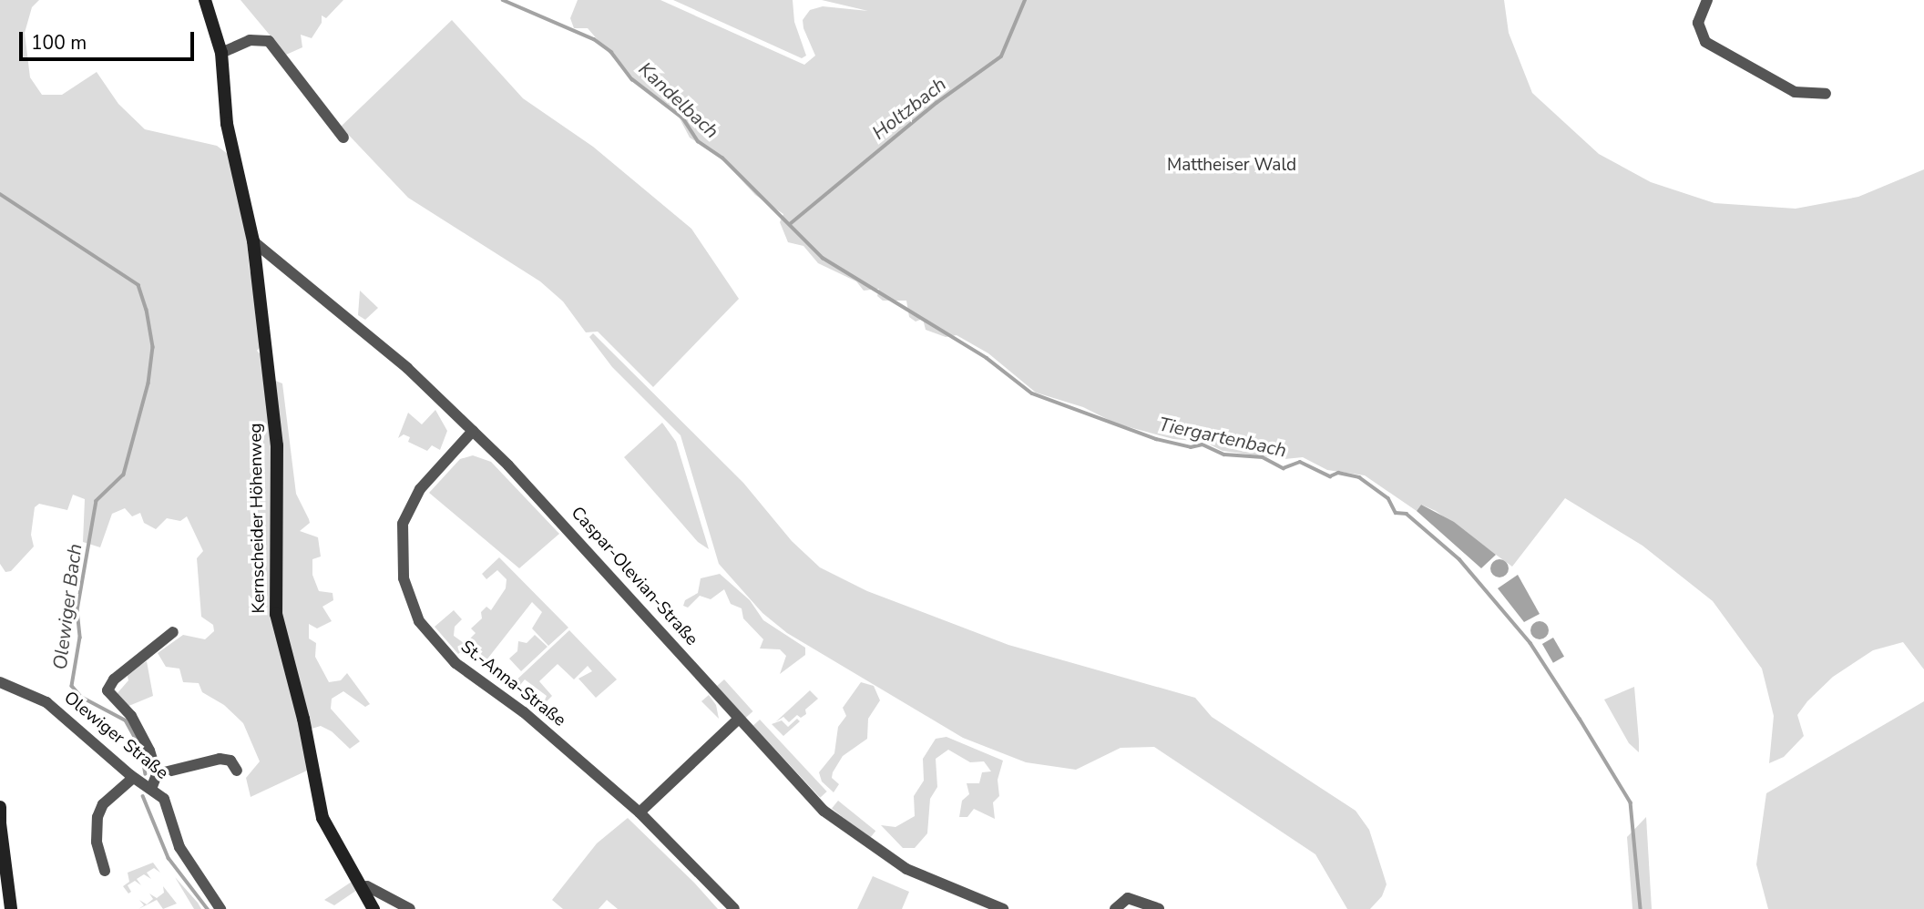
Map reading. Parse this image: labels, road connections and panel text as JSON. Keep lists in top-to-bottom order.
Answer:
{
  "streets": {
    "street": [
      "Kernscheider Höhenweg",
      "Caspar-Olevian-Straße",
      "St.-Anna-Straße",
      "Olewiger Straße"
    ]
  },
  "crossings": [
    ["Kernscheider Höhenweg", "Caspar-Olevian-Straße"],
    ["Caspar-Olevian-Straße", "St.-Anna-Straße"]
  ],
  "water": [
    "Kandelbach",
    "Holtzbach",
    "Tiergartenbach",
    "Olewiger Bach"
  ],
  "parks": ["Mattheiser Wald"],
  "scale_bar": "100 m"
}
